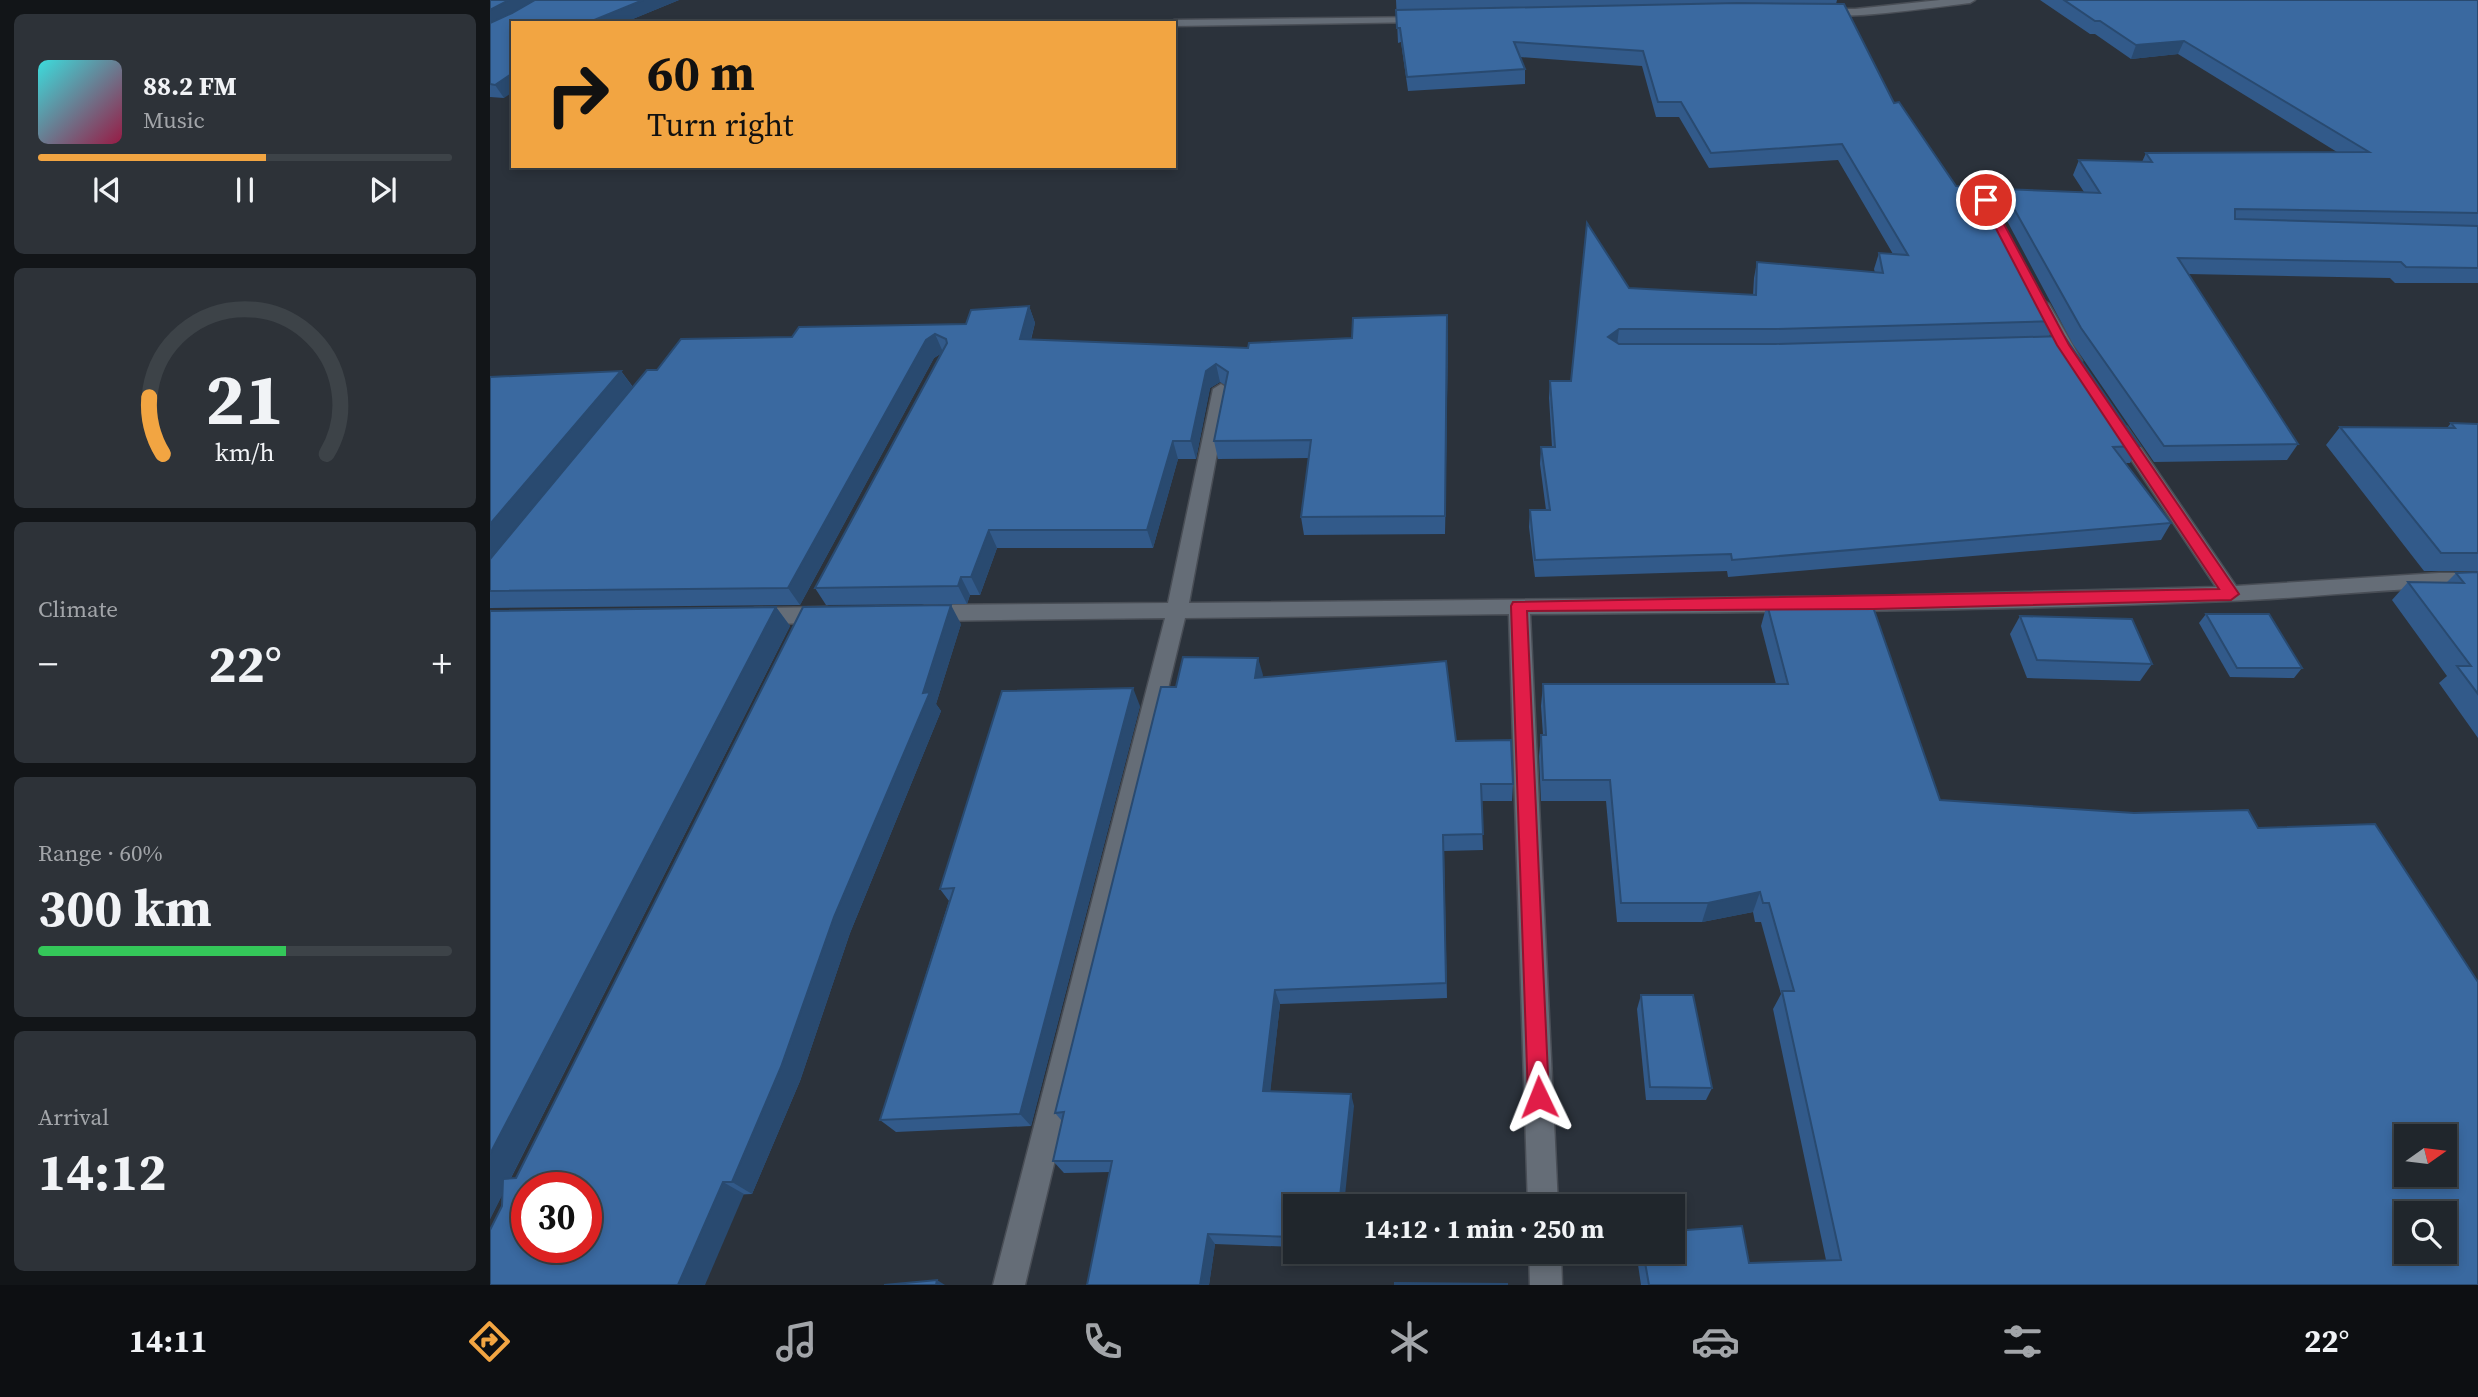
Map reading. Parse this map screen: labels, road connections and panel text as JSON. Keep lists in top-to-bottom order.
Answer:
{
  "north": "right",
  "page": {
    "turn": ["60 m", "Turn right"],
    "song": ["88.2 FM", "Music"],
    "tile": [
      "Climate",
      ["Range · 60%", "300 km"],
      ["Arrival", "14:12"]
    ],
    "heat": ["−", "22°", "+"],
    "limit": "30",
    "trip": "14:12 · 1 min · 250 m",
    "tabs": ["14:11", "22°"],
    "gauge": ["21", "km/h"]
  }
}
